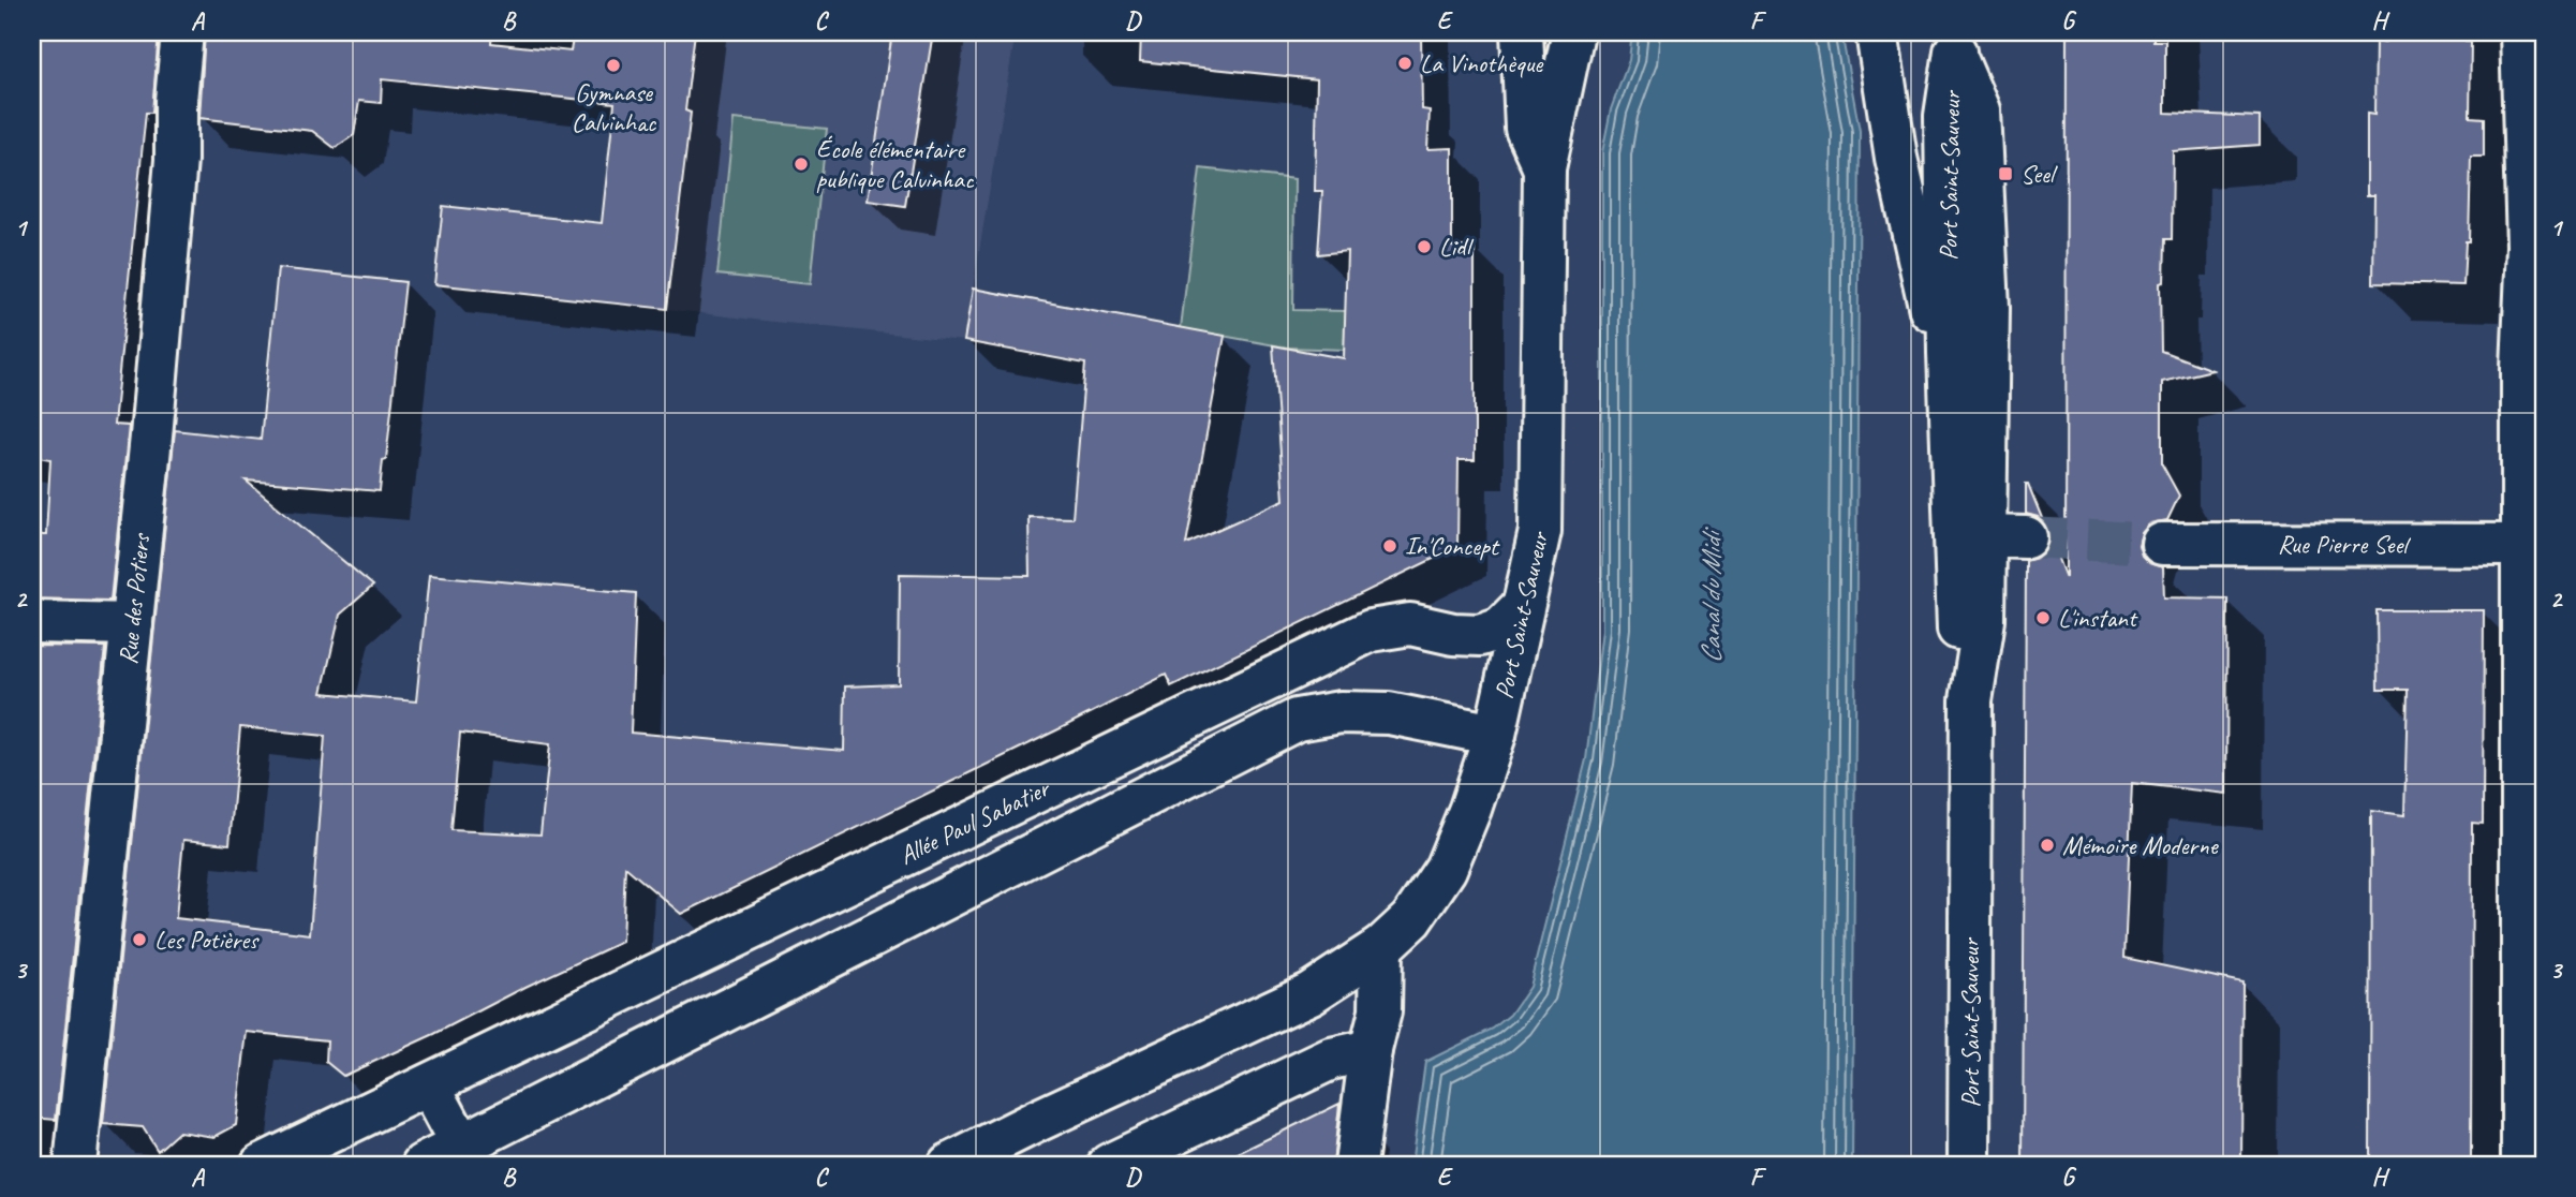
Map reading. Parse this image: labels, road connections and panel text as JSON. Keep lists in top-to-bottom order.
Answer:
{
  "streets": {
    "street": [
      "Port Saint-Sauveur",
      "Rue Pierre Seel",
      "Rue des Potiers",
      "Allée Paul Sabatier"
    ]
  },
  "crossings": [
    ["Port Saint-Sauveur", "Allée Paul Sabatier"]
  ],
  "water": ["Canal du Midi"],
  "places": {
    "other": [
      "La Vinothèque",
      "Gymnase Calvinhac",
      "École élémentaire publique Calvinhac",
      "Lidl",
      "In'Concept",
      "L'instant",
      "Mémoire Moderne",
      "Les Potières"
    ],
    "transit": ["Seel"]
  },
  "grid": {
    "columns": [
      "A",
      "B",
      "C",
      "D",
      "E",
      "F",
      "G",
      "H"
    ],
    "rows": ["1", "2", "3"]
  }
}
